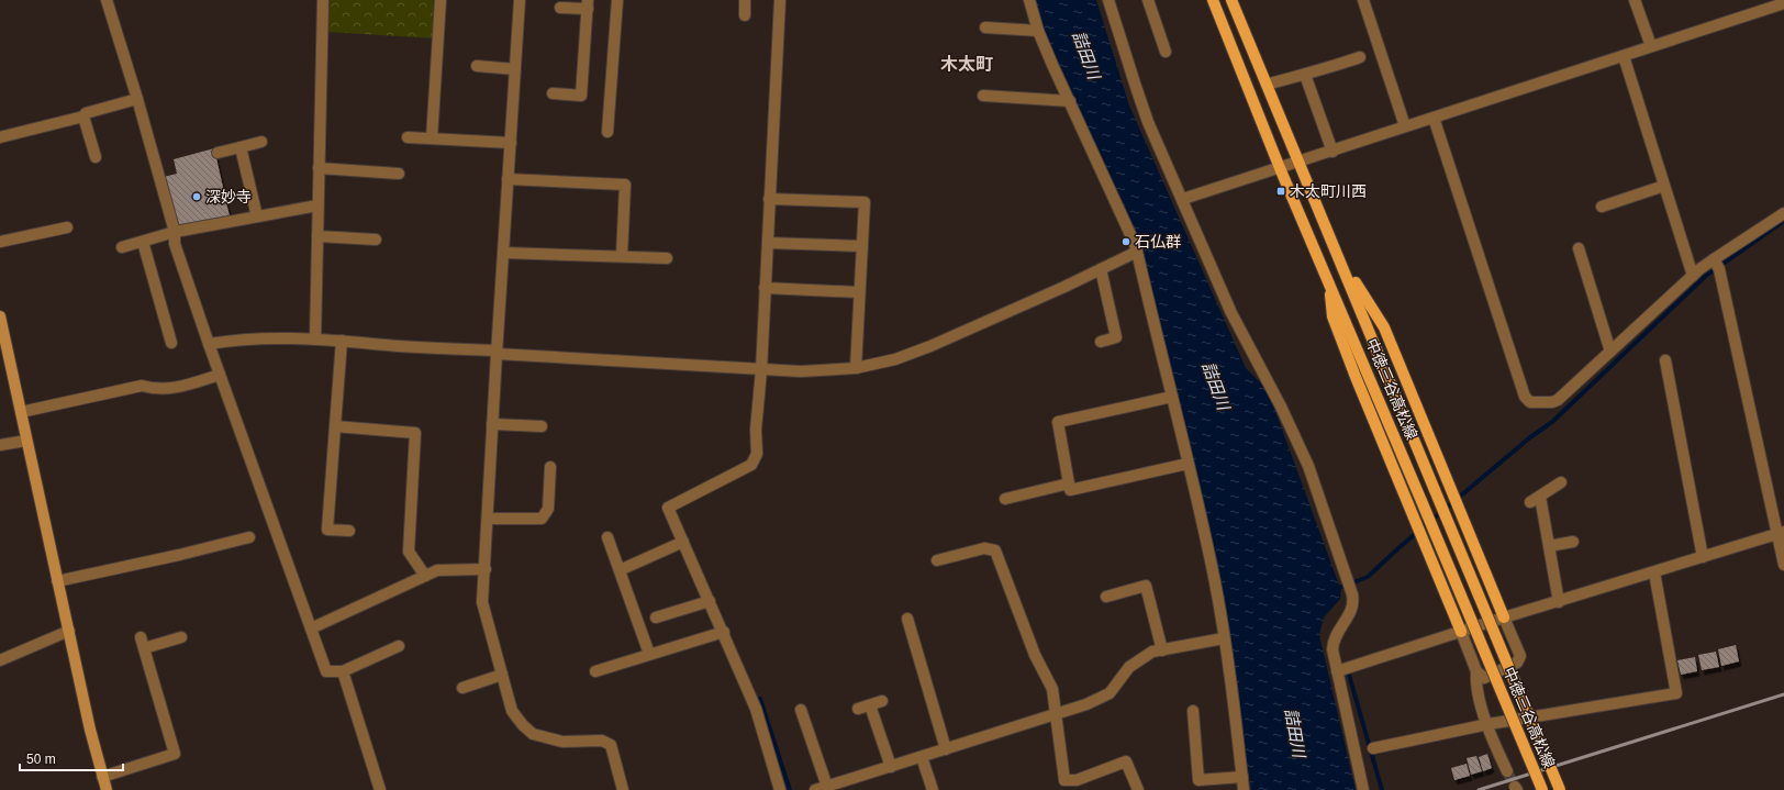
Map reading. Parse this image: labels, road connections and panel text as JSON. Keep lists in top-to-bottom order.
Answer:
{
  "streets": {
    "main road": ["中徳三谷高松線"]
  },
  "districts": ["木太町"],
  "water": ["詰田川"],
  "places": {
    "transit": ["木太町川西"],
    "other": ["深妙寺", "石仏群"]
  },
  "scale_bar": "50 m"
}
